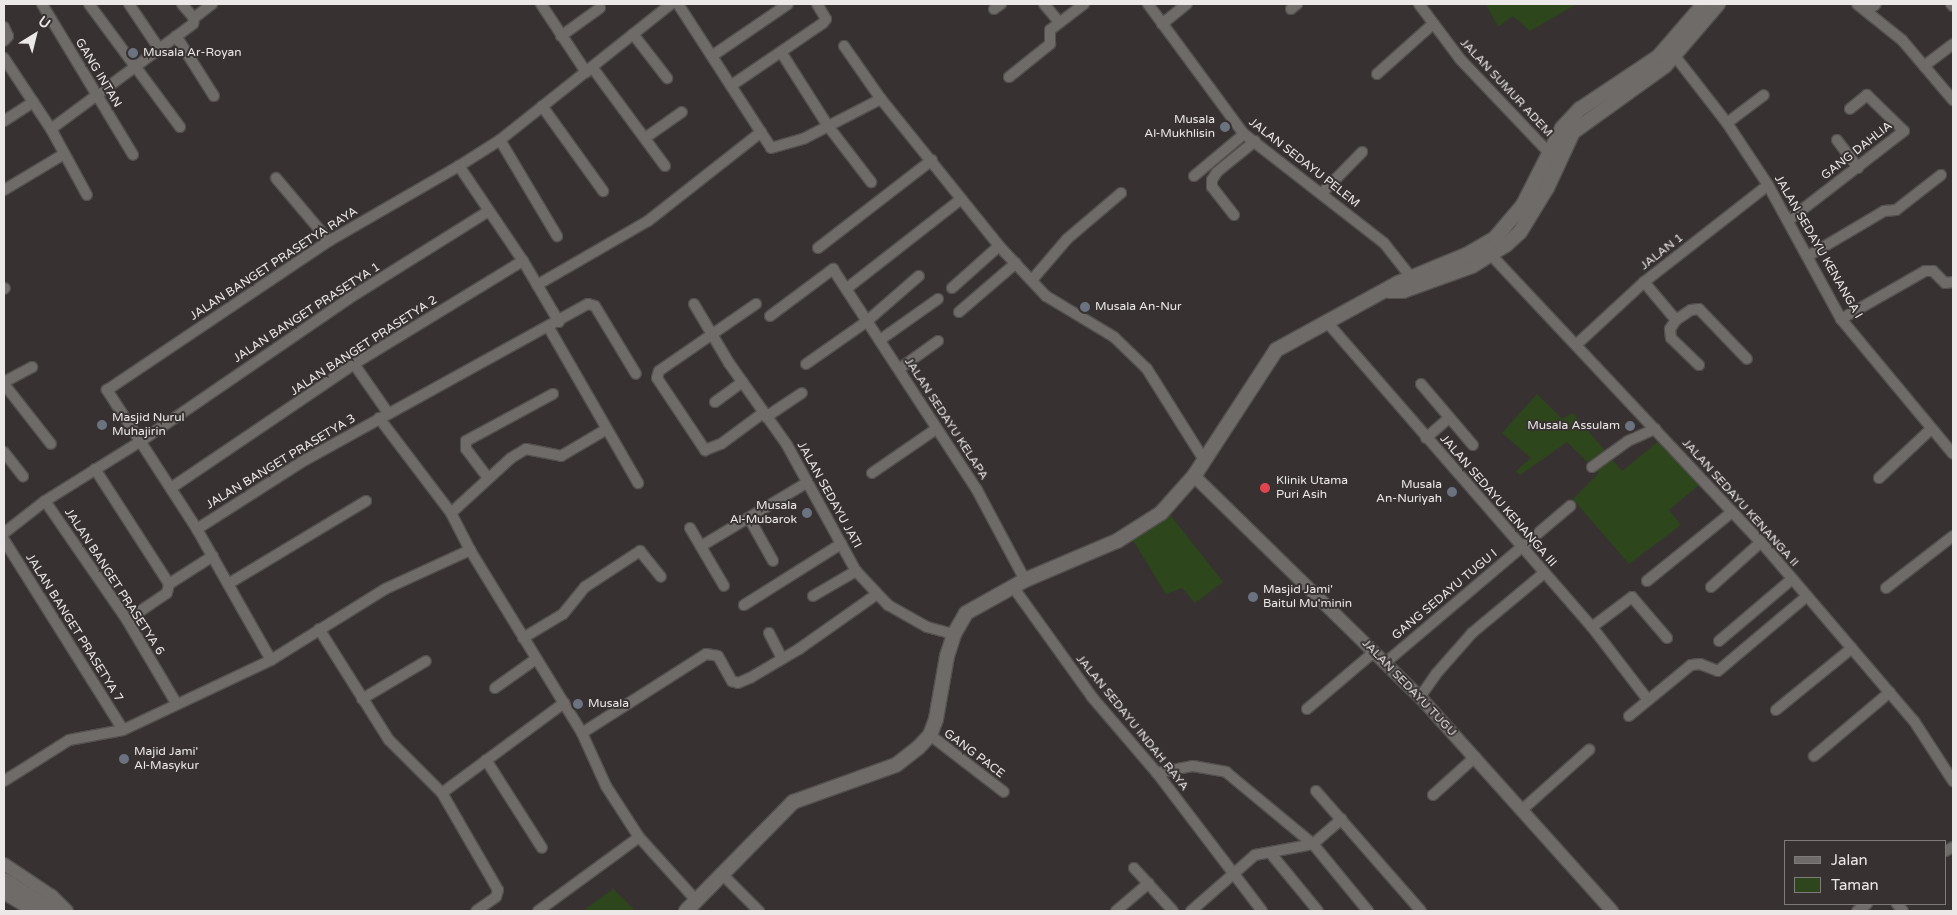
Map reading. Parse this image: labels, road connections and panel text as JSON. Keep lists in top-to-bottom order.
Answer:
{
  "streets": {
    "street": [
      "GANG INTAN",
      "JALAN SUMUR ADEM",
      "GANG DAHLIA",
      "JALAN SEDAYU PELEM",
      "JALAN SEDAYU KENANGA I",
      "JALAN 1",
      "JALAN BANGET PRASETYA RAYA",
      "JALAN BANGET PRASETYA 1",
      "JALAN BANGET PRASETYA 2",
      "JALAN SEDAYU KELAPA",
      "JALAN BANGET PRASETYA 3",
      "JALAN SEDAYU JATI",
      "JALAN SEDAYU KENANGA III",
      "JALAN SEDAYU KENANGA II",
      "JALAN BANGET PRASETYA 6",
      "GANG SEDAYU TUGU I",
      "JALAN BANGET PRASETYA 7",
      "JALAN SEDAYU TUGU",
      "JALAN SEDAYU INDAH RAYA",
      "GANG PACE"
    ]
  },
  "crossings": [
    ["GANG DAHLIA", "JALAN SEDAYU KENANGA I"],
    ["JALAN SEDAYU KENANGA I", "JALAN 1"],
    ["JALAN 1", "JALAN SEDAYU KENANGA II"],
    ["JALAN BANGET PRASETYA RAYA", "JALAN BANGET PRASETYA 1"],
    ["JALAN BANGET PRASETYA 1", "JALAN BANGET PRASETYA 6"],
    ["JALAN SEDAYU KELAPA", "JALAN SEDAYU INDAH RAYA"],
    ["JALAN SEDAYU KENANGA III", "GANG SEDAYU TUGU I"],
    ["GANG SEDAYU TUGU I", "JALAN SEDAYU TUGU"]
  ],
  "places": [
    "Musala Ar-Royan",
    "Musala Al-Mukhlisin",
    "Musala An-Nur",
    "Masjid Nurul Muhajirin",
    "Musala Assulam",
    "Klinik Utama Puri Asih",
    "Musala An-Nuriyah",
    "Musala Al-Mubarok",
    "Masjid Jami' Baitul Mu'minin",
    "Musala",
    "Majid Jami' Al-Masykur"
  ],
  "legend": ["Jalan", "Taman"],
  "north": "top right"
}
